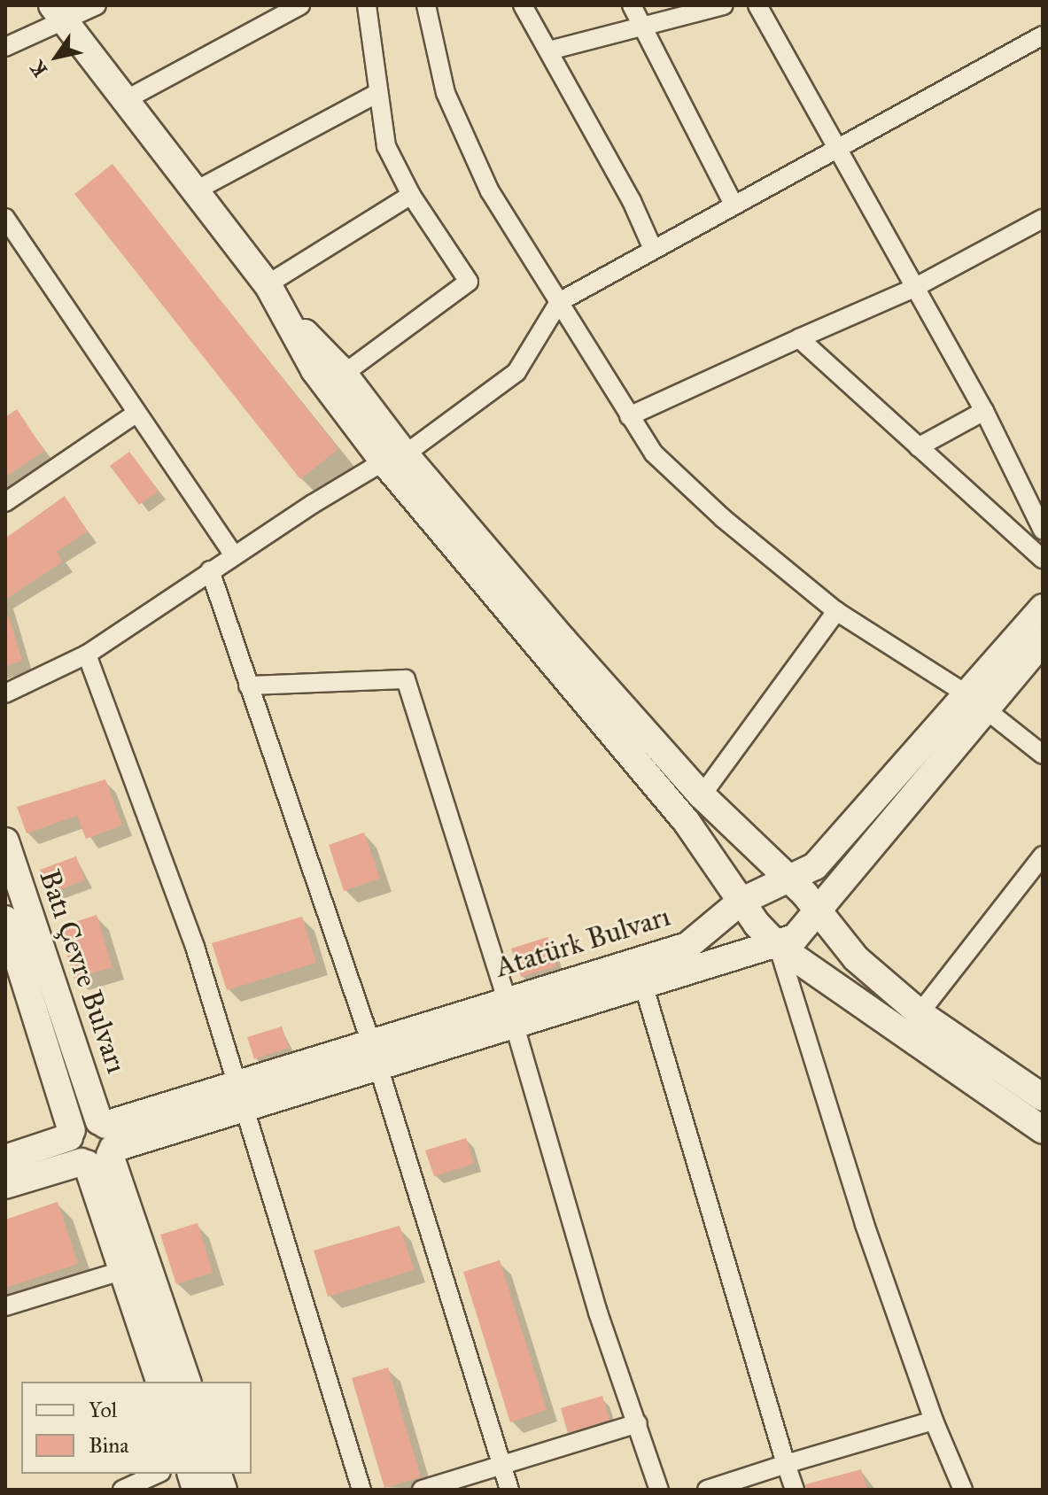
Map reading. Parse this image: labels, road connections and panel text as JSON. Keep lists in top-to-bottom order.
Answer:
{
  "streets": {
    "main road": ["Atatürk Bulvarı", "Batı Çevre Bulvarı"]
  },
  "crossings": [
    ["Atatürk Bulvarı", "Batı Çevre Bulvarı"]
  ],
  "legend": ["Yol", "Bina"],
  "north": "bottom left"
}
